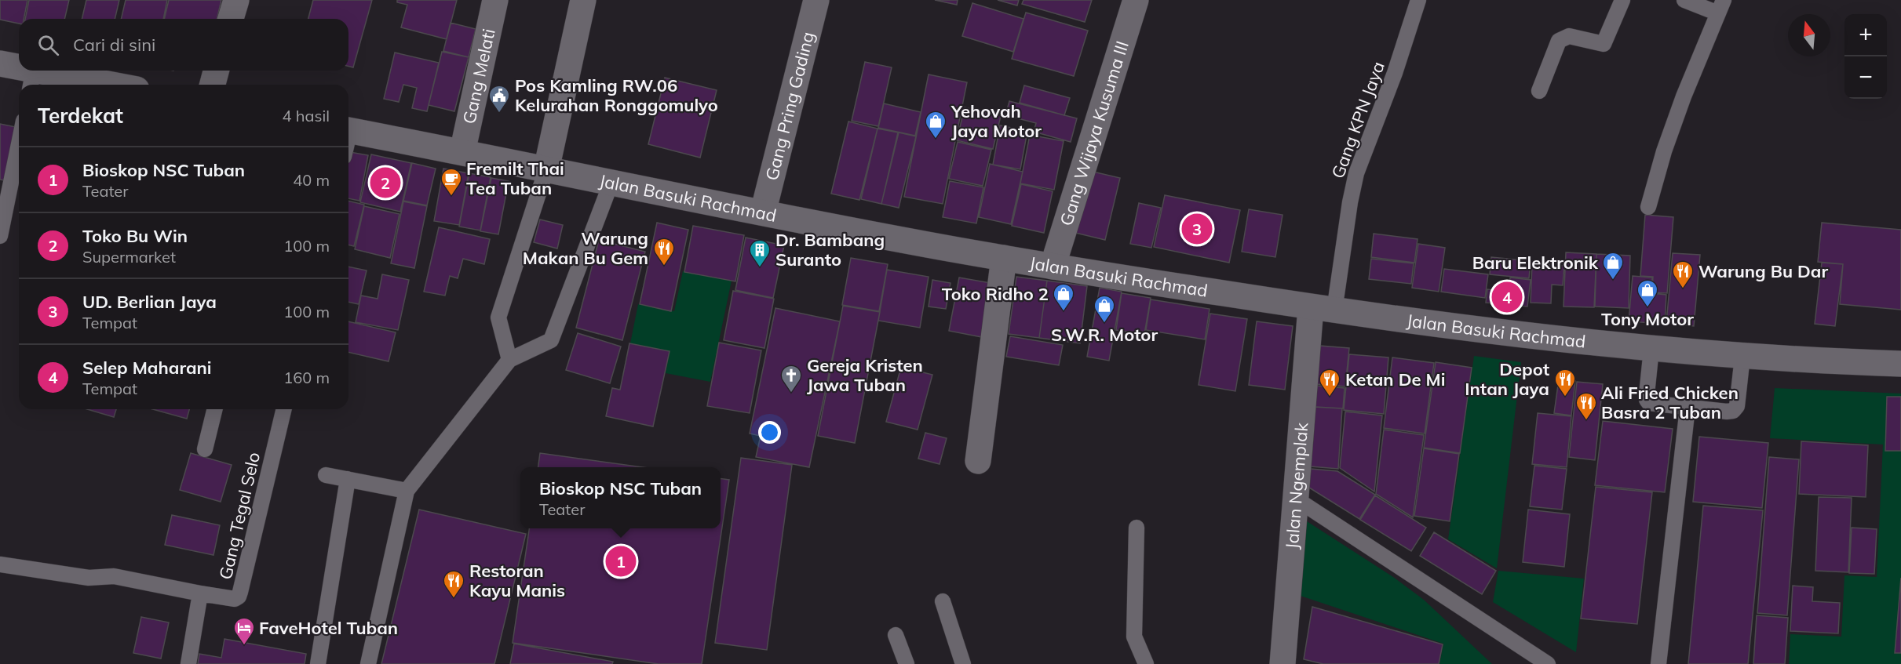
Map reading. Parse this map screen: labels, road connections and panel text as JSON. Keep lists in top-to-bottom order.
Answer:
{
  "streets": {
    "main road": [
      "Gang Melati",
      "Gang Pring Gading",
      "Gang Wijaya Kusuma III",
      "Jalan Basuki Rachmad",
      "Jalan Ngemplak"
    ],
    "lane": ["Gang KPN Jaya", "Gang Tegal Selo"]
  },
  "crossings": [
    ["Gang Melati", "Jalan Basuki Rachmad"],
    ["Gang Pring Gading", "Jalan Basuki Rachmad"],
    ["Gang KPN Jaya", "Jalan Basuki Rachmad"],
    ["Gang KPN Jaya", "Jalan Ngemplak"],
    ["Gang Wijaya Kusuma III", "Jalan Basuki Rachmad"],
    ["Jalan Basuki Rachmad", "Jalan Ngemplak"]
  ],
  "places": {
    "public building": ["Pos Kamling RW.06 Kelurahan Ronggomulyo"],
    "shop": [
      "Yehovah Jaya Motor",
      "Baru Elektronik",
      "Tony Motor",
      "Toko Ridho 2",
      "S.W.R. Motor"
    ],
    "cafe": ["Fremilt Thai Tea Tuban"],
    "restaurant": [
      "Warung Makan Bu Gem",
      "Warung Bu Dar",
      "Ketan De Mi",
      "Depot Intan Jaya",
      "Ali Fried Chicken Basra 2 Tuban",
      "Restoran Kayu Manis"
    ],
    "building": ["Dr. Bambang Suranto"],
    "church": ["Gereja Kristen Jawa Tuban"],
    "hotel": ["FaveHotel Tuban"]
  },
  "north": "top",
  "page": {
    "map_buttons": ["+", "−"],
    "search": "Cari di sini",
    "heading": ["Terdekat", "4 hasil"],
    "list": [
      {
        "mark": "1",
        "name": "Bioskop NSC Tuban",
        "note": "Teater",
        "value": "40 m"
      },
      {
        "mark": "2",
        "name": "Toko Bu Win",
        "note": "Supermarket",
        "value": "100 m"
      },
      {
        "mark": "3",
        "name": "UD. Berlian Jaya",
        "note": "Tempat",
        "value": "100 m"
      },
      {
        "mark": "4",
        "name": "Selep Maharani",
        "note": "Tempat",
        "value": "160 m"
      }
    ],
    "pins": [
      "2",
      "3",
      "4",
      "1"
    ],
    "popup": ["Bioskop NSC Tuban", "Teater"]
  }
}
